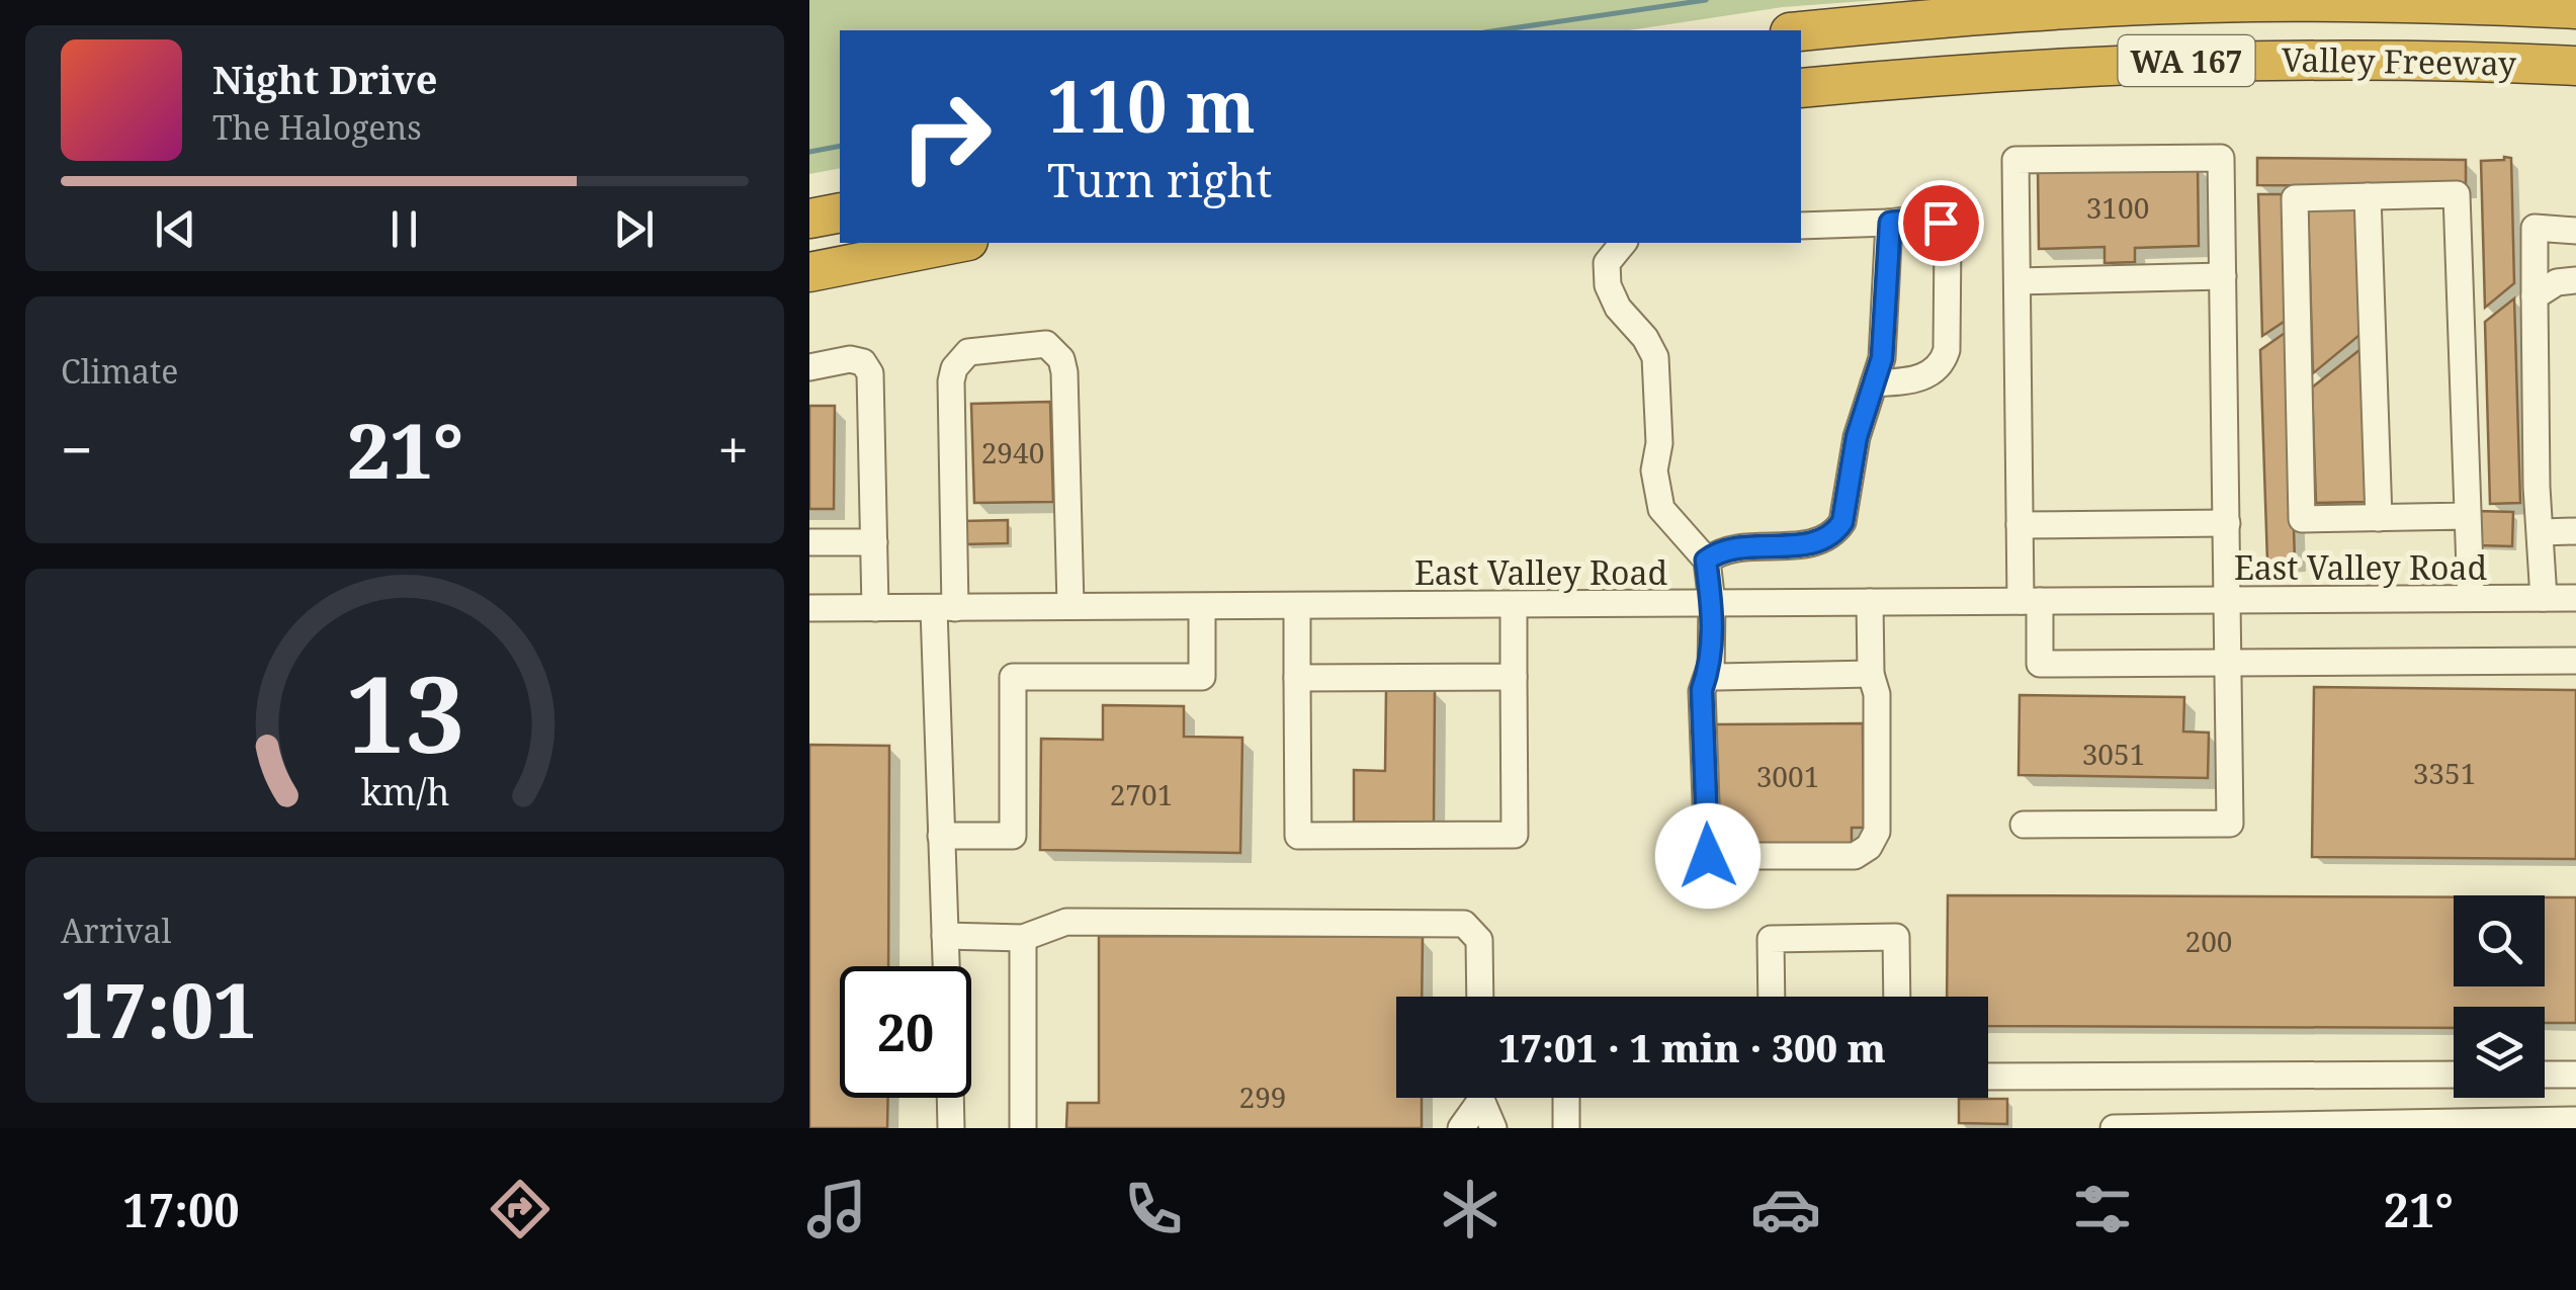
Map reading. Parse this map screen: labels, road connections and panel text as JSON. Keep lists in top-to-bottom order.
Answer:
{
  "streets": {
    "highway": ["WA 167", "Valley Freeway"],
    "street": ["East Valley Road"]
  },
  "house_numbers": [
    "3100",
    "2940",
    "3051",
    "3351",
    "3001",
    "2701",
    "200",
    "299"
  ],
  "page": {
    "turn": ["110 m", "Turn right"],
    "song": ["Night Drive", "The Halogens"],
    "tile": [
      "Climate",
      ["Arrival", "17:01"]
    ],
    "heat": ["−", "21°", "+"],
    "limit": "20",
    "trip": "17:01 · 1 min · 300 m",
    "tabs": ["17:00", "21°"],
    "gauge": ["13", "km/h"]
  }
}
